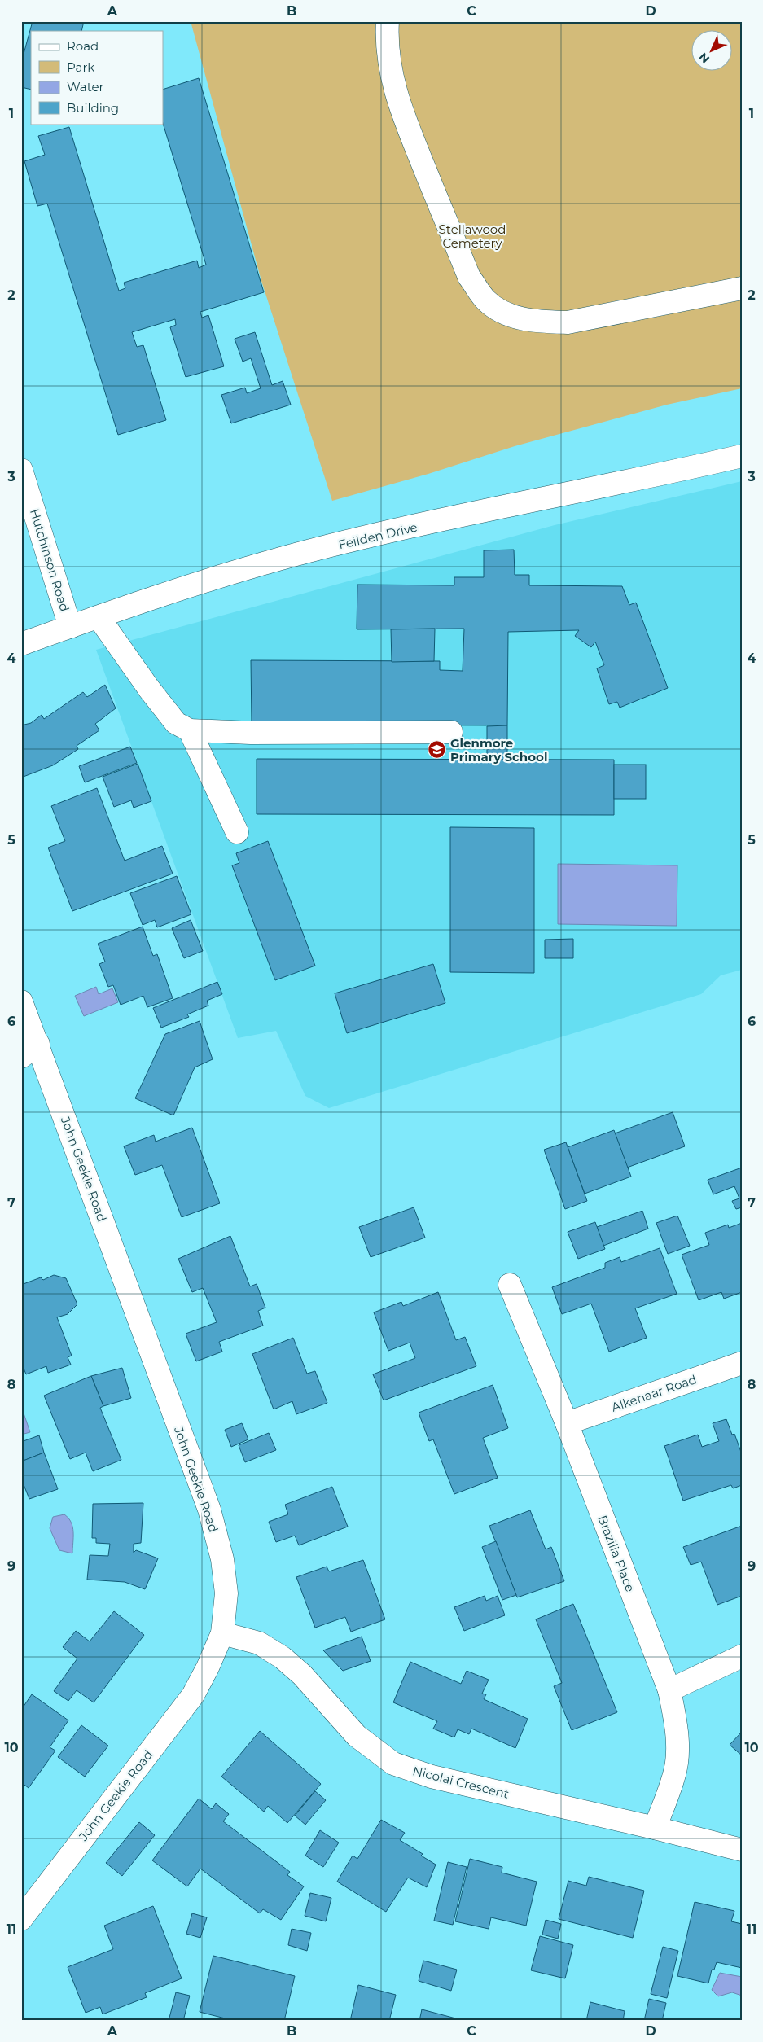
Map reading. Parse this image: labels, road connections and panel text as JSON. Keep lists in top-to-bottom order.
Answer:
{
  "streets": {
    "street": [
      "Feilden Drive",
      "Hutchinson Road",
      "John Geekie Road",
      "Alkenaar Road",
      "Brazilia Place",
      "Nicolai Crescent"
    ]
  },
  "crossings": [
    ["Feilden Drive", "Hutchinson Road"],
    ["John Geekie Road", "Nicolai Crescent"],
    ["Alkenaar Road", "Brazilia Place"],
    ["Brazilia Place", "Nicolai Crescent"]
  ],
  "parks": ["Stellawood Cemetery"],
  "places": {
    "school or university": ["Glenmore Primary School"]
  },
  "legend": [
    "Road",
    "Park",
    "Water",
    "Building"
  ],
  "north": "bottom left",
  "grid": {
    "columns": [
      "A",
      "B",
      "C",
      "D"
    ],
    "rows": [
      "1",
      "2",
      "3",
      "4",
      "5",
      "6",
      "7",
      "8",
      "9",
      "10",
      "11"
    ]
  }
}
